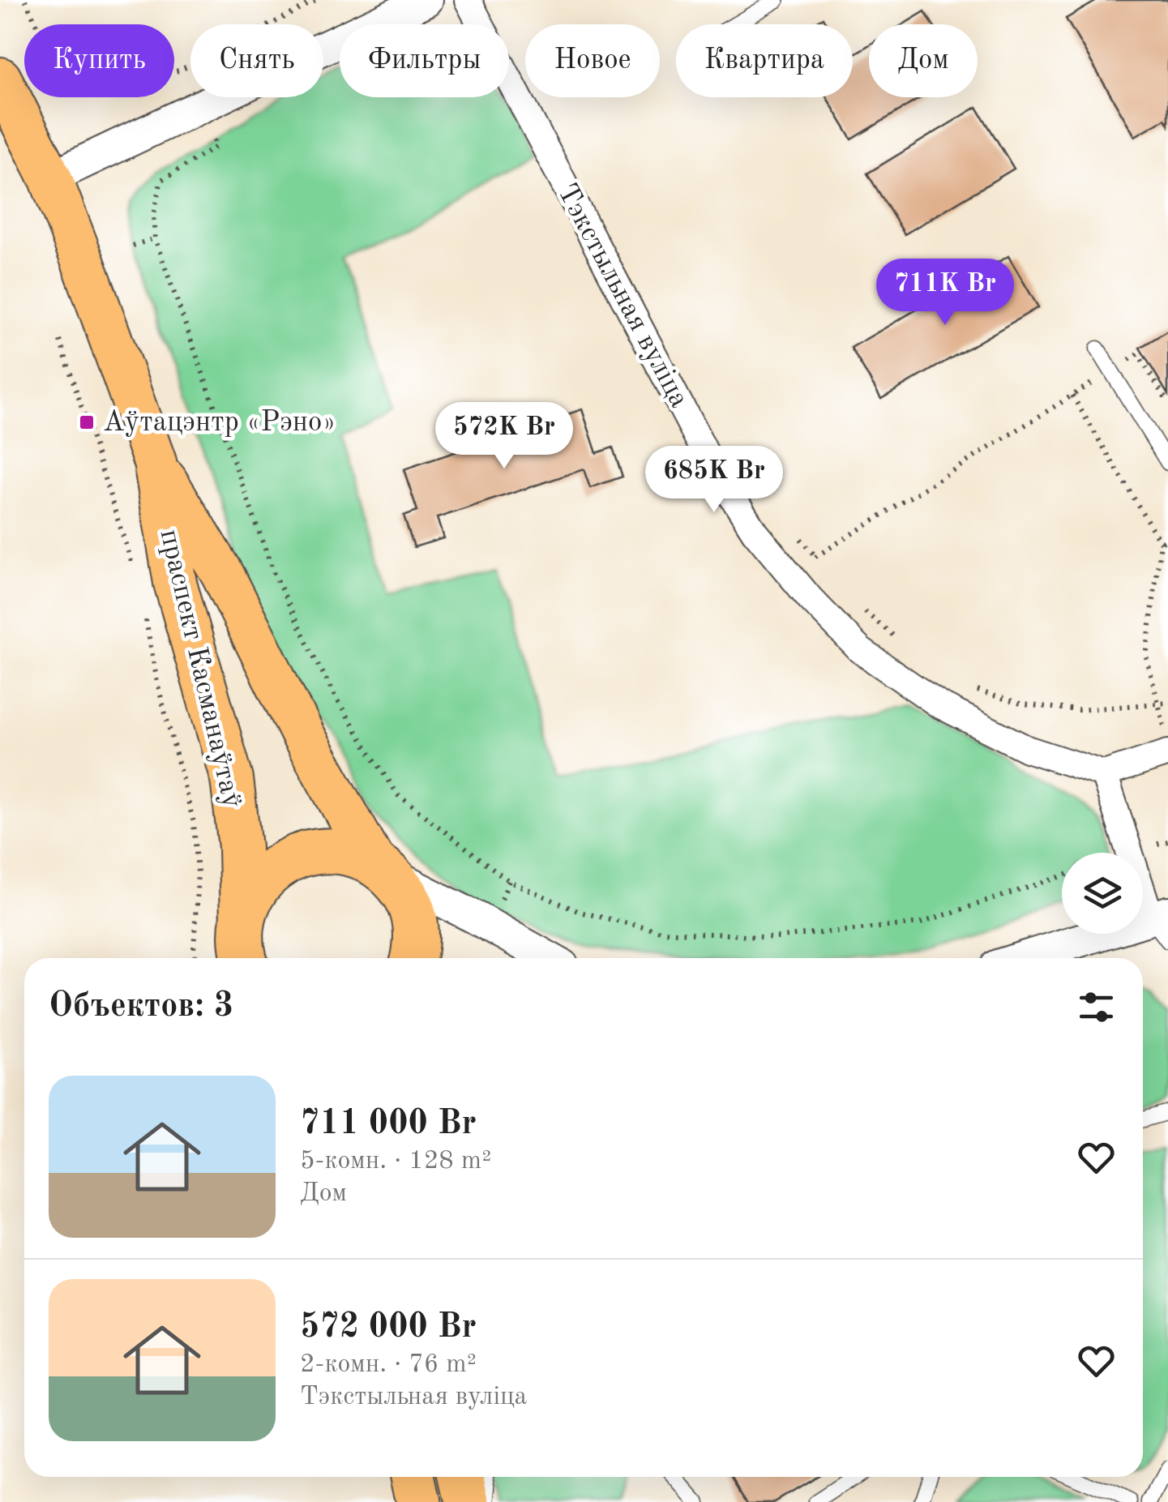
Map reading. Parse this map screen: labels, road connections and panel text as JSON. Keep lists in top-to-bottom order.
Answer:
{
  "streets": {
    "highway": ["праспект Касманаўтаў"],
    "street": ["Тэкстыльная вуліца"]
  },
  "places": {
    "transit": ["Аўтацэнтр «Рэно»"]
  },
  "page": {
    "chip": [
      "Купить",
      "Снять",
      "Фильтры",
      "Новое",
      "Квартира",
      "Дом"
    ],
    "price": ["711K Br", "572K Br", "685K Br"],
    "heading": "Объектов: 3",
    "list": [
      {
        "name": "711 000 Br",
        "note": "5-комн. · 128 m² · Дом"
      },
      {
        "name": "572 000 Br",
        "note": "2-комн. · 76 m² · Тэкстыльная вуліца"
      }
    ]
  }
}
